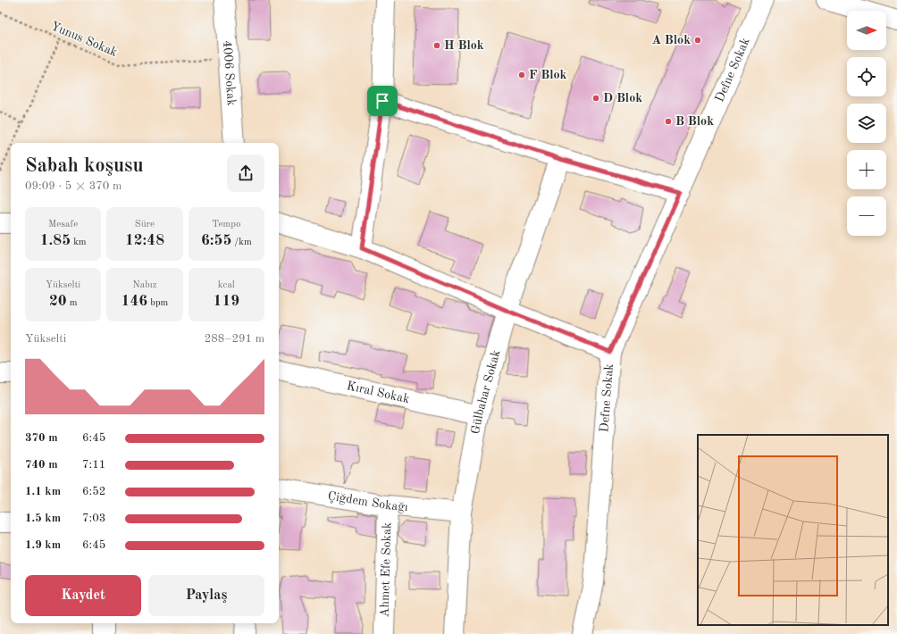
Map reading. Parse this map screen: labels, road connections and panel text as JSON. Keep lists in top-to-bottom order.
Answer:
{
  "streets": {
    "street": [
      "Defne Sokak",
      "4006 Sokak",
      "Gülbahar Sokak",
      "Kıral Sokak",
      "Çiğdem Sokağı",
      "Ahmet Efe Sokak"
    ],
    "path": ["Yunus Sokak"]
  },
  "crossings": [
    ["Yunus Sokak", "4006 Sokak"],
    ["Gülbahar Sokak", "Kıral Sokak"],
    ["Gülbahar Sokak", "Çiğdem Sokağı"],
    ["Çiğdem Sokağı", "Ahmet Efe Sokak"]
  ],
  "places": [
    "A Blok",
    "H Blok",
    "F Blok",
    "D Blok",
    "B Blok"
  ],
  "north": "right",
  "page": {
    "map_buttons": ["+", "−"],
    "heading": ["Sabah koşusu", "09:09 · 5 × 370 m"],
    "stats": [
      ["Mesafe", "1.85 km"],
      ["Süre", "12:48"],
      ["Tempo", "6:55 /km"],
      ["Yükselti", "20 m"],
      ["Nabız", "146 bpm"],
      ["kcal", "119"]
    ],
    "chart": ["Yükselti", "288–291 m"],
    "list": [
      {
        "name": "370 m",
        "note": "6:45"
      },
      {
        "name": "740 m",
        "note": "7:11"
      },
      {
        "name": "1.1 km",
        "note": "6:52"
      },
      {
        "name": "1.5 km",
        "note": "7:03"
      },
      {
        "name": "1.9 km",
        "note": "6:45"
      }
    ],
    "buttons": ["Kaydet", "Paylaş"]
  }
}
